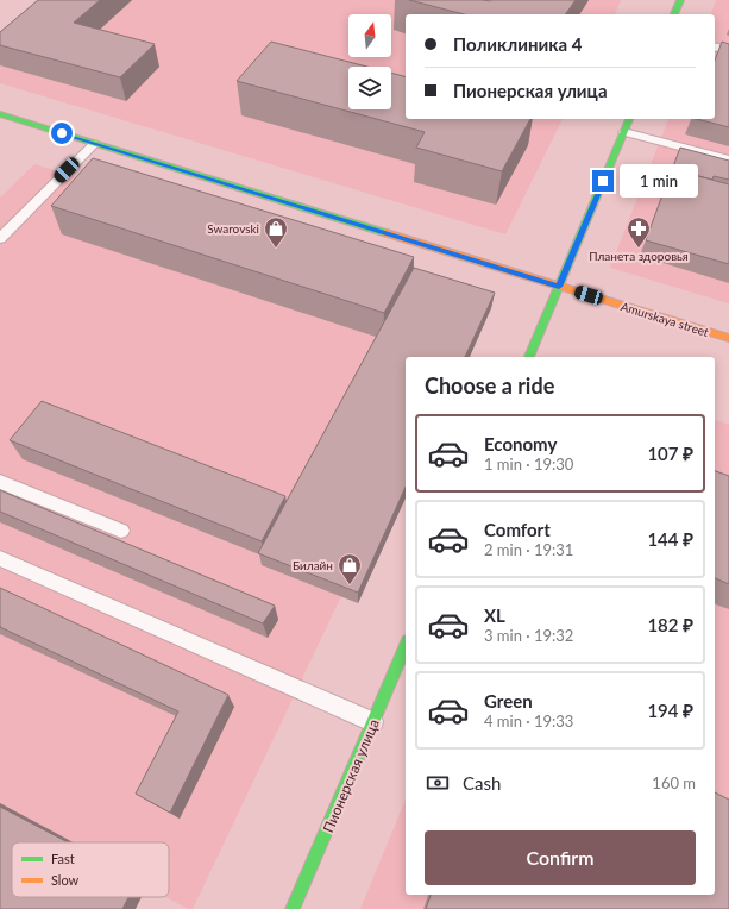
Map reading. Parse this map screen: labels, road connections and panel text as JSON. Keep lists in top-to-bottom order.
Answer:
{
  "streets": {
    "street": ["Amurskaya street", "Пионерская улица"]
  },
  "places": {
    "shop": ["Swarovski", "Билайн"],
    "pharmacy": ["Планета здоровья"]
  },
  "legend": ["Fast", "Slow"],
  "north": "top",
  "page": {
    "banner": ["Поликлиника 4", "Пионерская улица"],
    "bubble": "1 min",
    "heading": "Choose a ride",
    "list": [
      {
        "name": "Economy",
        "note": "1 min · 19:30",
        "value": "107 ₽"
      },
      {
        "name": "Comfort",
        "note": "2 min · 19:31",
        "value": "144 ₽"
      },
      {
        "name": "XL",
        "note": "3 min · 19:32",
        "value": "182 ₽"
      },
      {
        "name": "Green",
        "note": "4 min · 19:33",
        "value": "194 ₽"
      }
    ],
    "pay": ["Cash", "160 m"],
    "buttons": "Confirm"
  }
}
